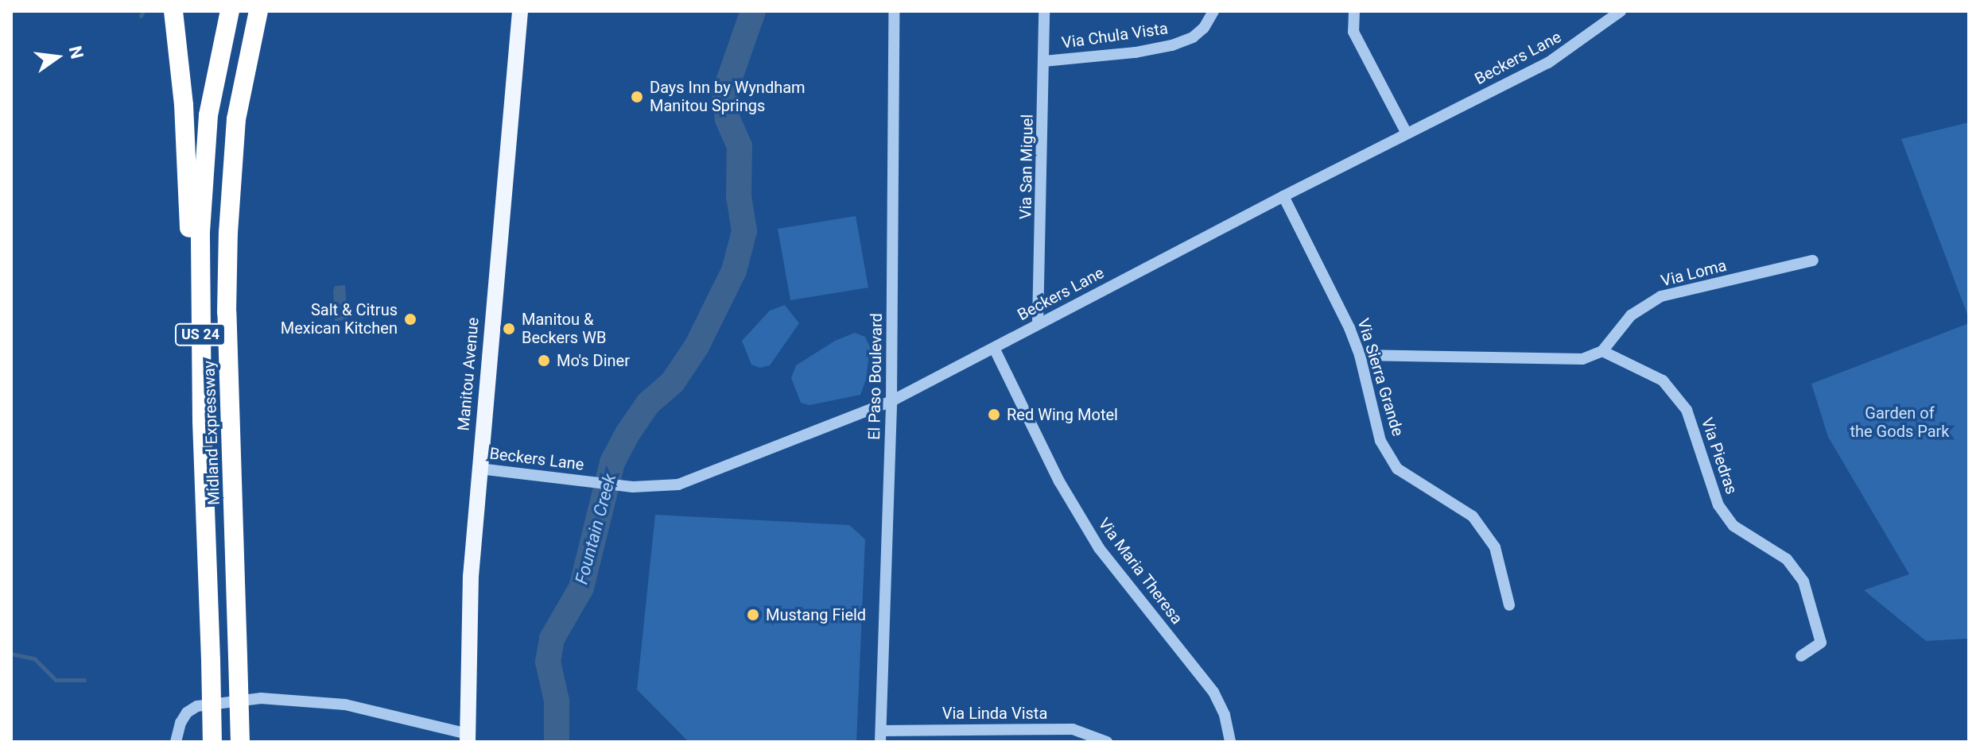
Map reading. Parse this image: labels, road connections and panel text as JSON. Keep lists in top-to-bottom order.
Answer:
{
  "streets": {
    "highway": ["US 24", "Midland Expressway"],
    "main road": ["Manitou Avenue"],
    "street": [
      "Via Chula Vista",
      "Beckers Lane",
      "Via San Miguel",
      "Via Loma",
      "El Paso Boulevard",
      "Via Sierra Grande",
      "Via Piedras",
      "Via Maria Theresa",
      "Via Linda Vista"
    ]
  },
  "crossings": [
    ["Via Chula Vista", "Via San Miguel"],
    ["Beckers Lane", "Via San Miguel"],
    ["Beckers Lane", "Manitou Avenue"],
    ["Beckers Lane", "El Paso Boulevard"],
    ["Beckers Lane", "Via Sierra Grande"],
    ["Beckers Lane", "Via Maria Theresa"],
    ["Via Loma", "Via Piedras"],
    ["El Paso Boulevard", "Via Linda Vista"]
  ],
  "water": ["Fountain Creek"],
  "parks": ["Garden of the Gods Park"],
  "places": [
    "Days Inn by Wyndham Manitou Springs",
    "Salt & Citrus Mexican Kitchen",
    "Manitou & Beckers WB",
    "Mo's Diner",
    "Red Wing Motel",
    "Mustang Field"
  ],
  "north": "right"
}
